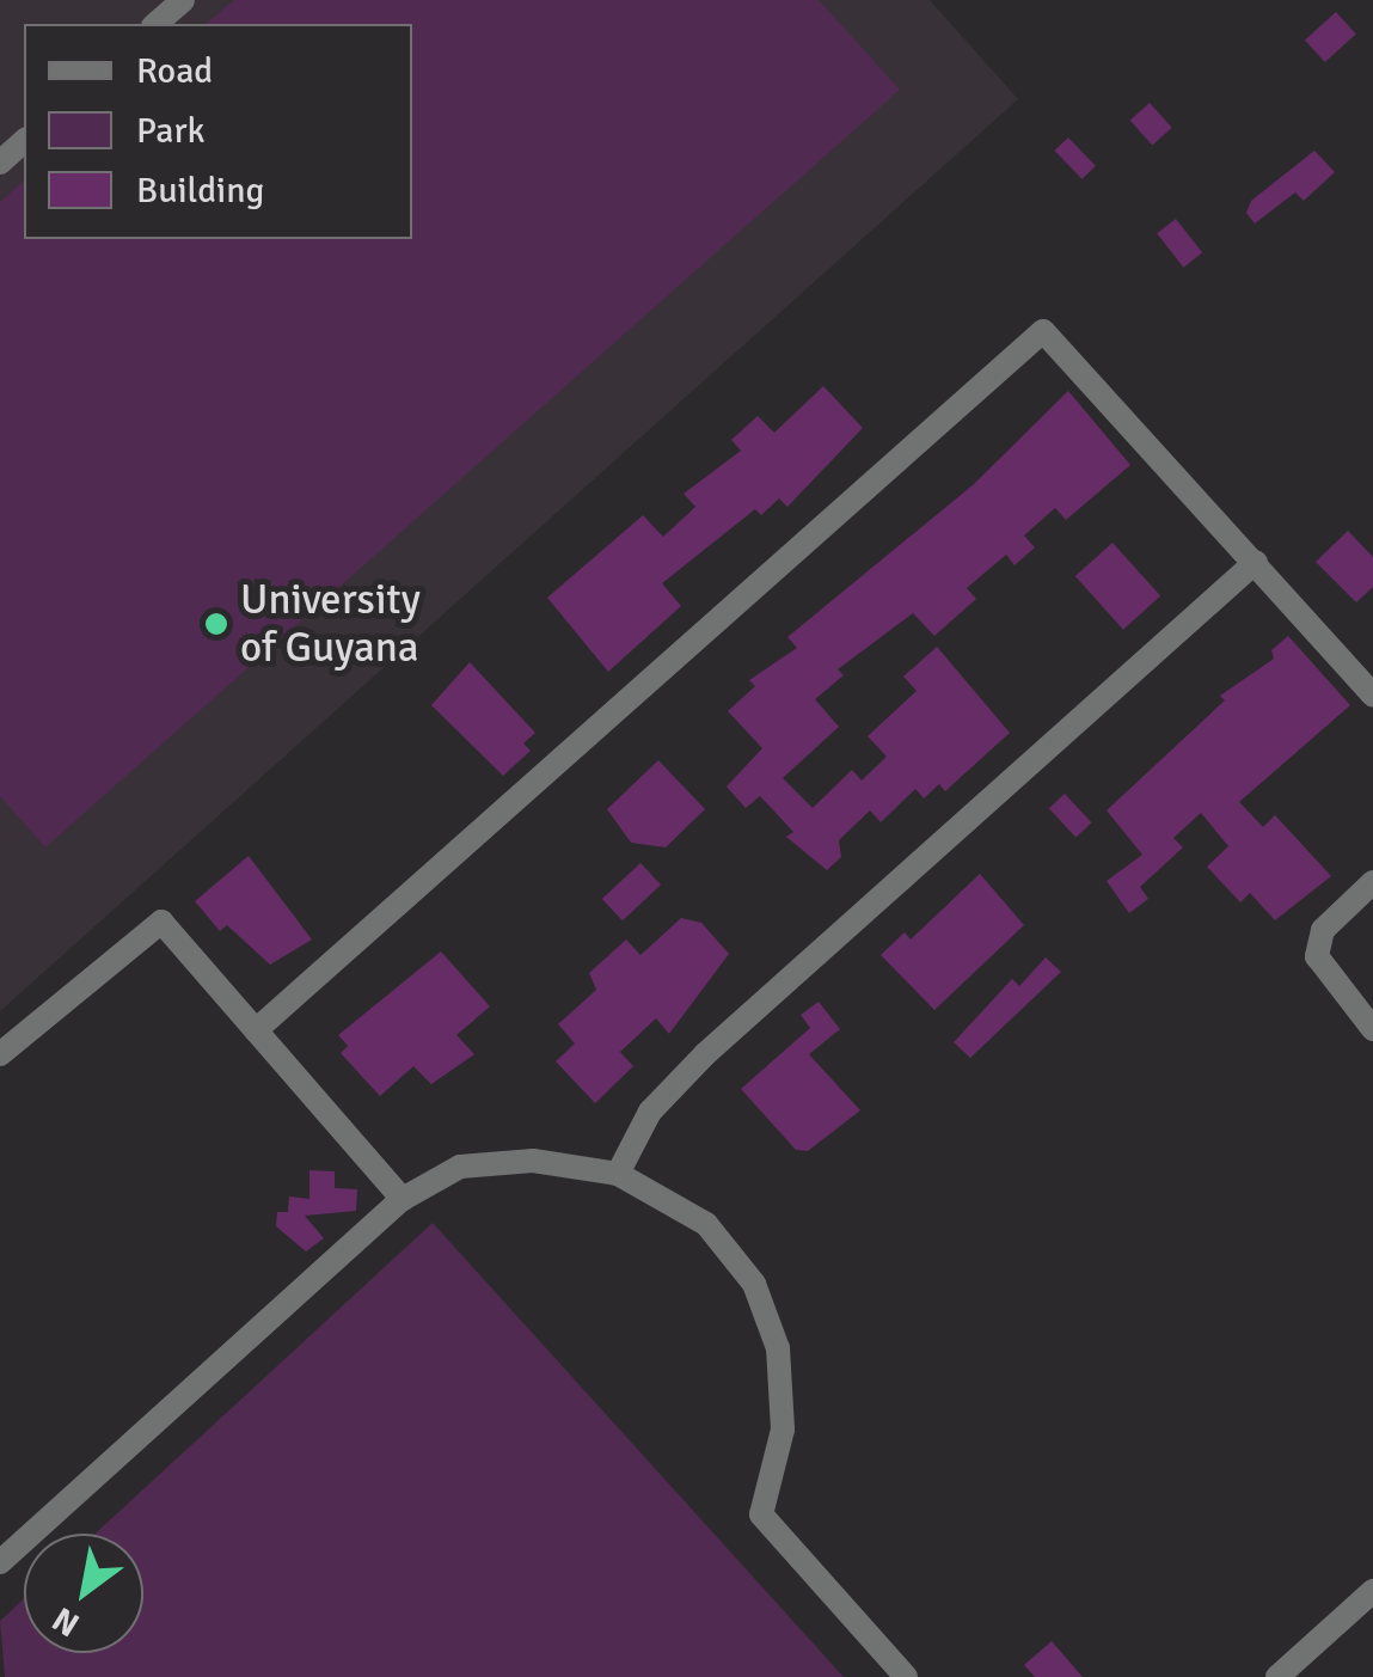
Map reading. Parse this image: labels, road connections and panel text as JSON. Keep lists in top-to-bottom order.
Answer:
{
  "places": ["University of Guyana"],
  "legend": ["Road", "Park", "Building"],
  "north": "bottom left"
}
